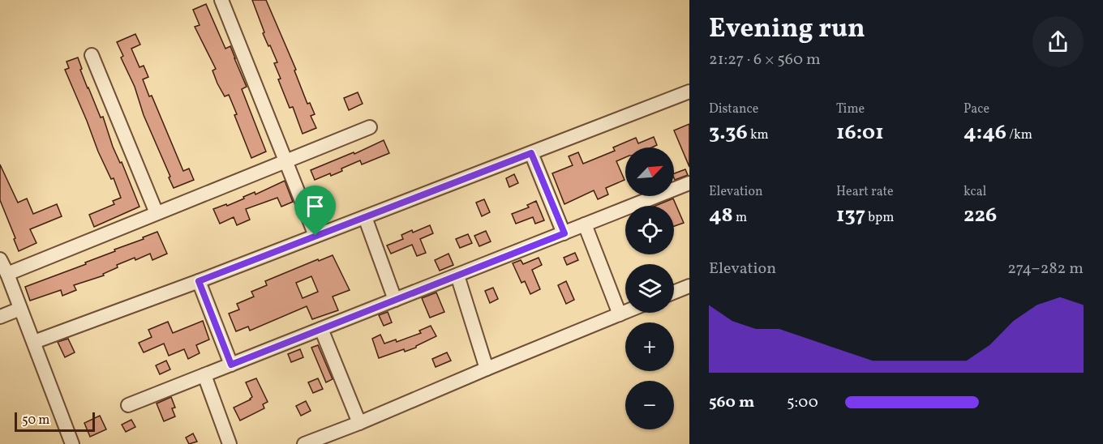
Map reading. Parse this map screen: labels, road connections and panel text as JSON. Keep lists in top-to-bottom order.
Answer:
{
  "scale_bar": "50 m",
  "north": "top right",
  "page": {
    "heading": ["Evening run", "21:27 · 6 × 560 m"],
    "stats": [
      ["Distance", "3.36 km"],
      ["Time", "16:01"],
      ["Pace", "4:46 /km"],
      ["Elevation", "48 m"],
      ["Heart rate", "137 bpm"],
      ["kcal", "226"]
    ],
    "map_buttons": ["+", "−"],
    "chart": ["Elevation", "274–282 m"],
    "list": [
      {
        "name": "560 m",
        "note": "5:00"
      }
    ],
    "scale": "50 m"
  }
}
